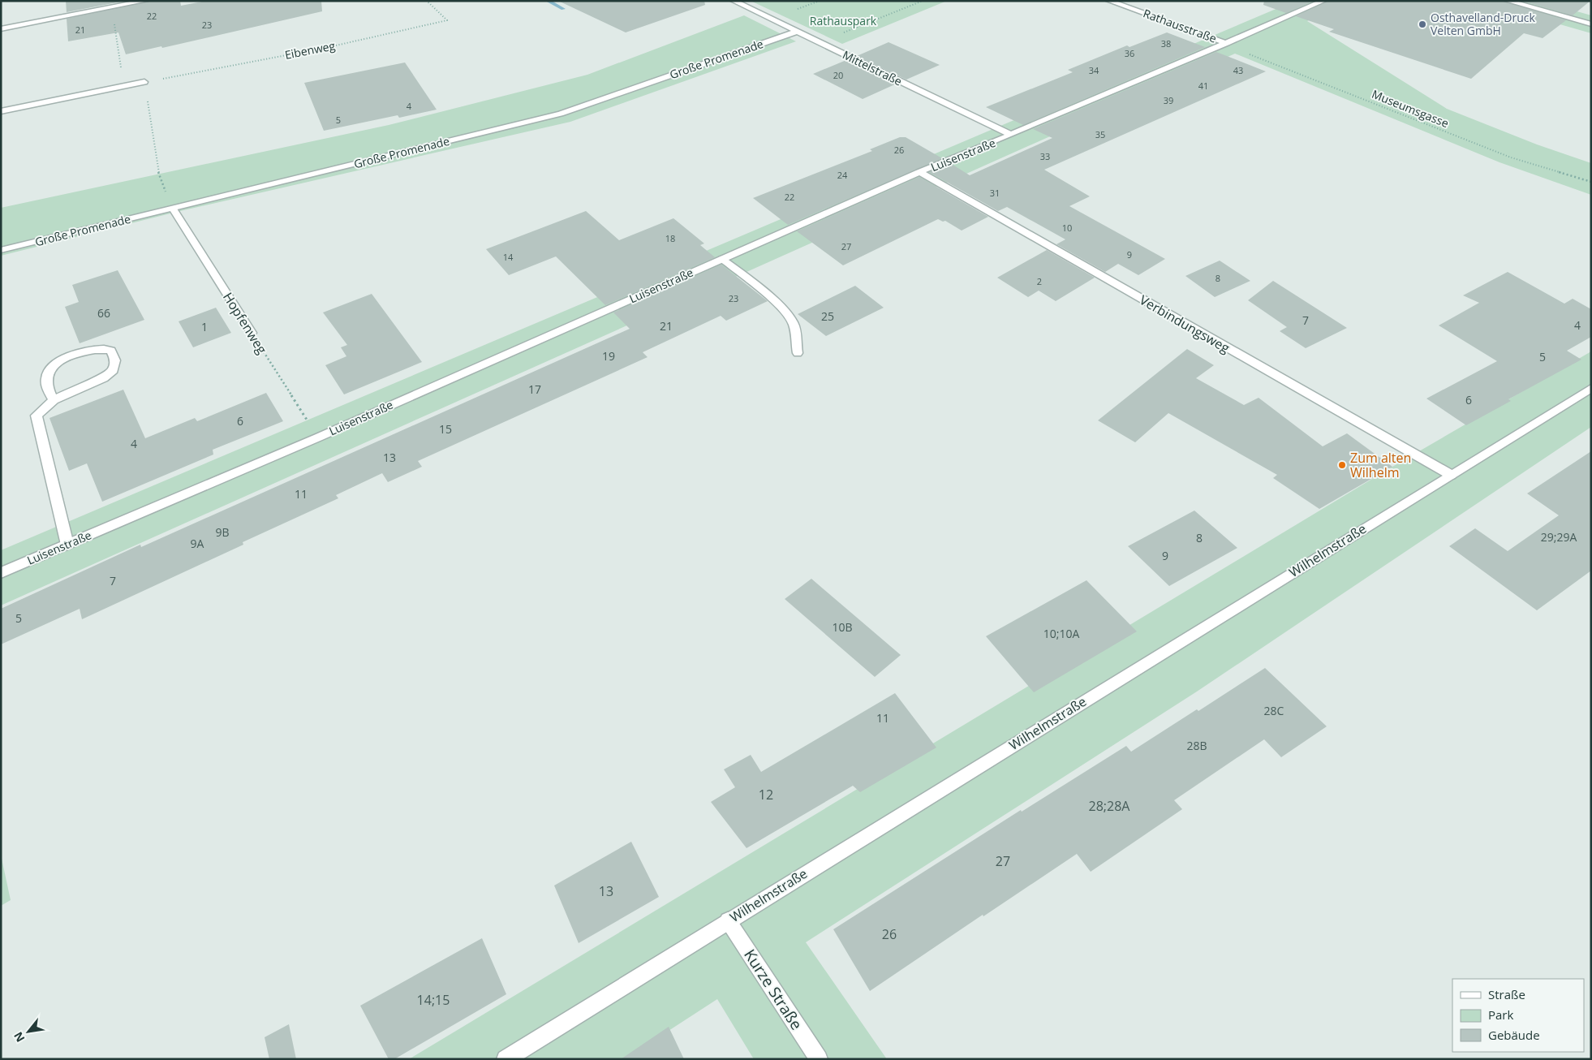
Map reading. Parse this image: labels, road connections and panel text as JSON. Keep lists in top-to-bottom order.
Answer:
{
  "streets": {
    "street": [
      "Rathausstraße",
      "Große Promenade",
      "Mittelstraße",
      "Luisenstraße",
      "Hopfenweg",
      "Verbindungsweg",
      "Wilhelmstraße",
      "Kurze Straße"
    ],
    "path": ["Eibenweg", "Museumsgasse"]
  },
  "crossings": [
    ["Rathausstraße", "Museumsgasse"],
    ["Rathausstraße", "Luisenstraße"],
    ["Große Promenade", "Mittelstraße"],
    ["Große Promenade", "Hopfenweg"],
    ["Mittelstraße", "Luisenstraße"],
    ["Museumsgasse", "Luisenstraße"],
    ["Luisenstraße", "Hopfenweg"],
    ["Luisenstraße", "Verbindungsweg"],
    ["Verbindungsweg", "Wilhelmstraße"],
    ["Wilhelmstraße", "Kurze Straße"]
  ],
  "parks": ["Rathauspark"],
  "places": ["Osthavelland-Druck Velten GmbH", "Zum alten Wilhelm"],
  "house_numbers": [
    "22",
    "23",
    "21",
    "38",
    "36",
    "34",
    "43",
    "20",
    "41",
    "39",
    "4",
    "5",
    "35",
    "26",
    "33",
    "24",
    "31",
    "22",
    "10",
    "18",
    "27",
    "9",
    "14",
    "8",
    "2",
    "23",
    "66",
    "25",
    "7",
    "4",
    "21",
    "1",
    "19",
    "5",
    "17",
    "6",
    "6",
    "15",
    "4",
    "13",
    "11",
    "9B",
    "29;29A",
    "8",
    "9A",
    "9",
    "7",
    "5",
    "10B",
    "10;10A",
    "28C",
    "11",
    "28B",
    "12",
    "28;28A",
    "27",
    "13",
    "26",
    "14;15"
  ],
  "legend": ["Straße", "Park", "Gebäude"],
  "north": "bottom left"
}
